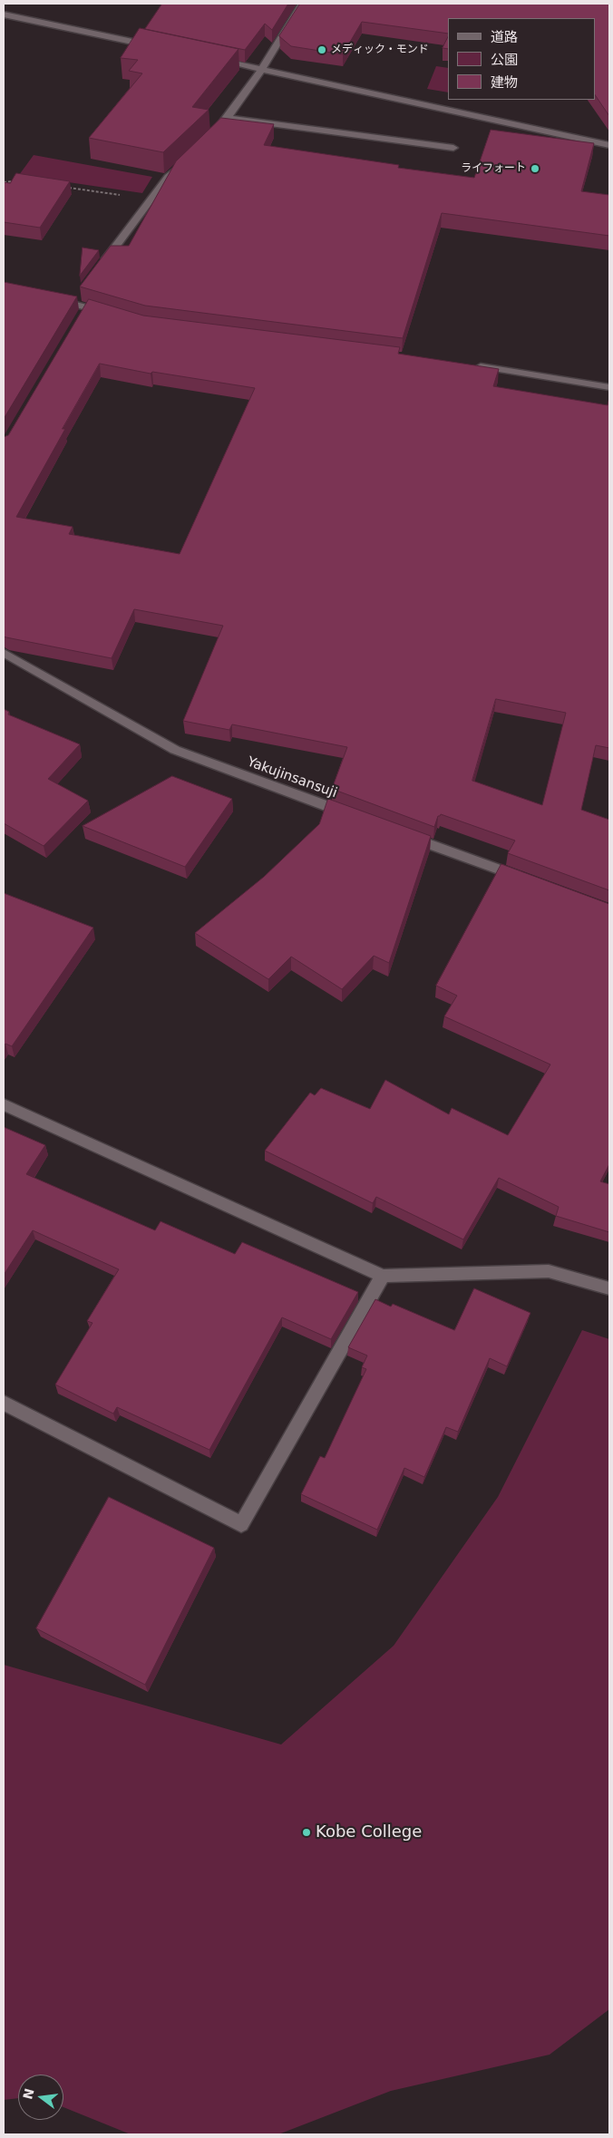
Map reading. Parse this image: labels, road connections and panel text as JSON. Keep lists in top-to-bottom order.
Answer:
{
  "streets": {
    "street": ["Yakujinsansuji"]
  },
  "places": ["メディック・モンド", "ライフォート", "Kobe College"],
  "legend": ["道路", "公園", "建物"],
  "north": "left"
}
